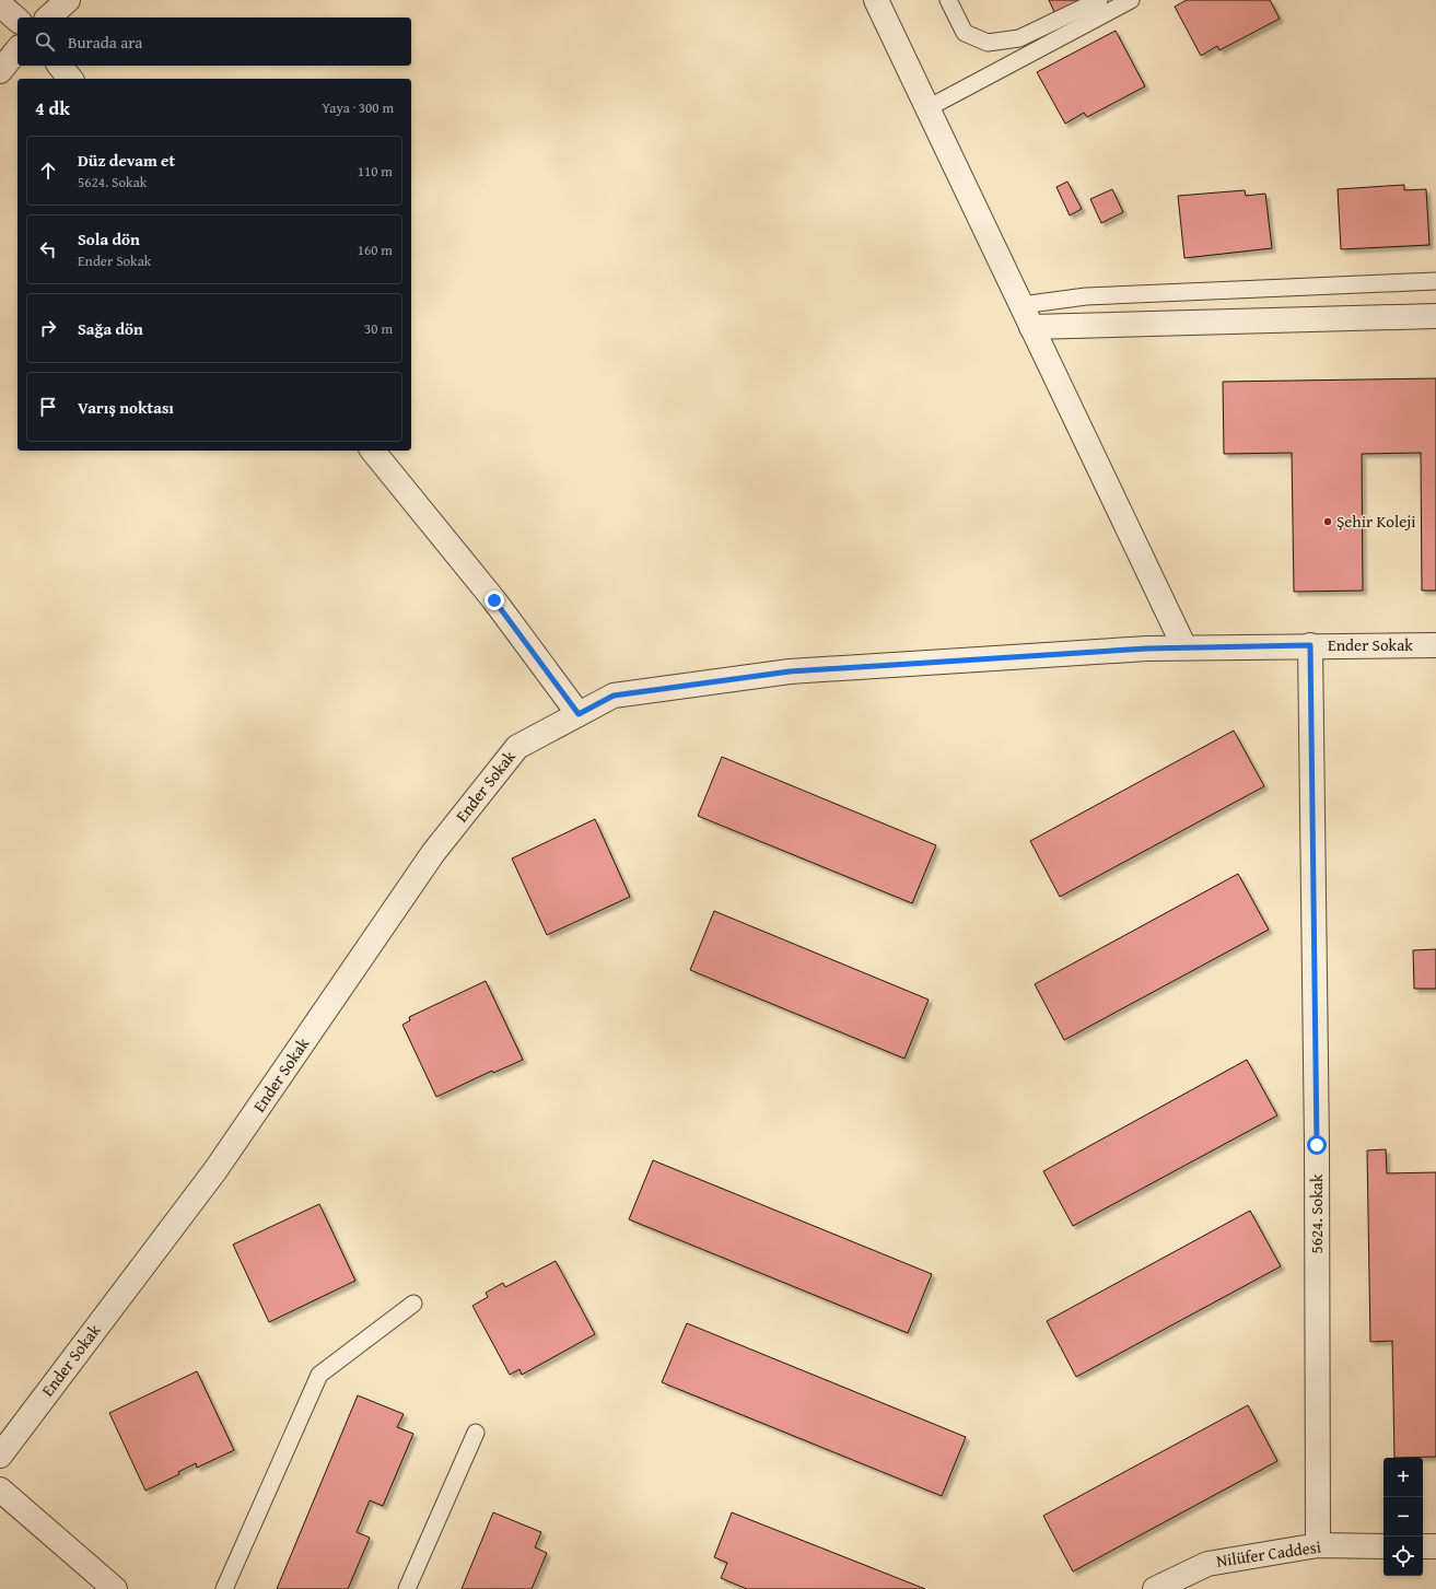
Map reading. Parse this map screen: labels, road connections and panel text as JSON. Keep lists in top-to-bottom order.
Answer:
{
  "streets": {
    "street": ["Ender Sokak", "5624. Sokak", "Nilüfer Caddesi"]
  },
  "crossings": [
    ["Ender Sokak", "5624. Sokak"],
    ["5624. Sokak", "Nilüfer Caddesi"]
  ],
  "places": ["Şehir Koleji"],
  "page": {
    "search": "Burada ara",
    "heading": ["4 dk", "Yaya · 300 m"],
    "list": [
      ["Düz devam et", "5624. Sokak", "110 m"],
      ["Sola dön", "Ender Sokak", "160 m"],
      ["Sağa dön", "30 m"],
      "Varış noktası"
    ],
    "map_buttons": ["+", "−"]
  }
}
